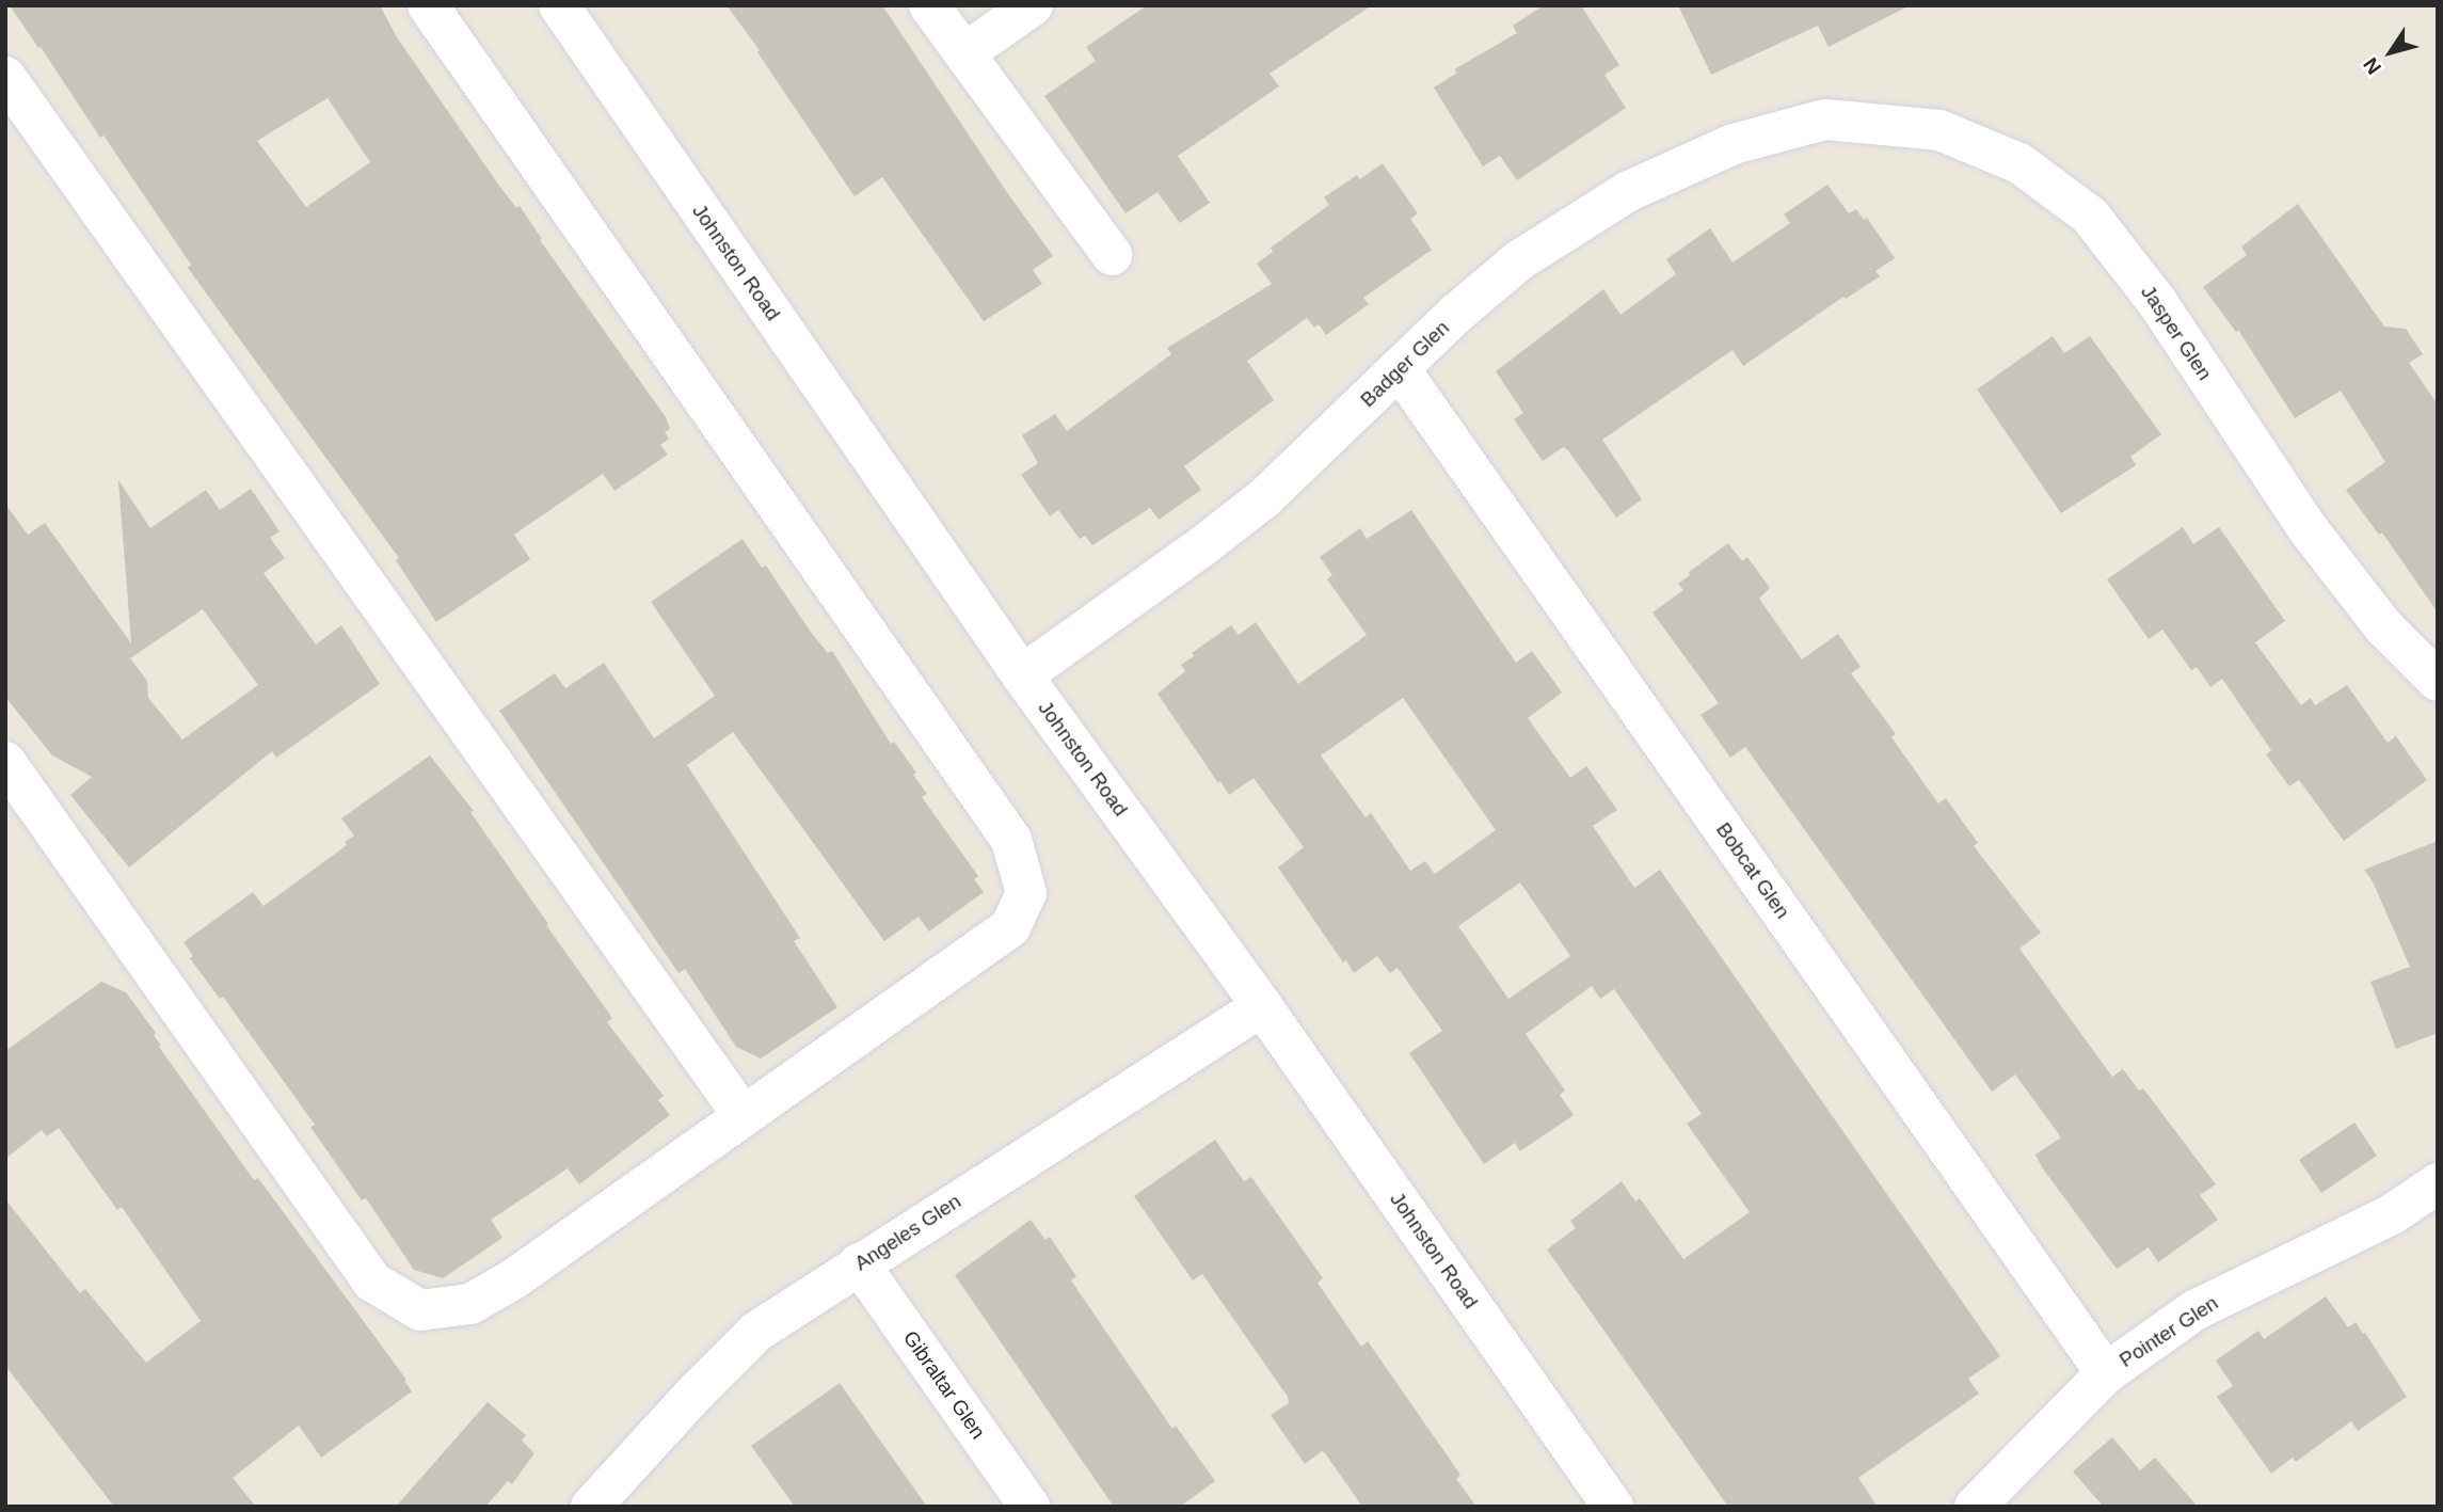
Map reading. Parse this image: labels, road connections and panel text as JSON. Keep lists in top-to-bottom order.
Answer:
{
  "streets": {
    "street": [
      "Johnston Road",
      "Jasper Glen",
      "Badger Glen",
      "Bobcat Glen",
      "Angeles Glen",
      "Pointer Glen",
      "Gibraltar Glen"
    ]
  },
  "crossings": [
    ["Johnston Road", "Badger Glen"],
    ["Johnston Road", "Angeles Glen"],
    ["Jasper Glen", "Badger Glen"],
    ["Badger Glen", "Bobcat Glen"],
    ["Bobcat Glen", "Pointer Glen"],
    ["Angeles Glen", "Gibraltar Glen"]
  ],
  "north": "bottom left"
}
